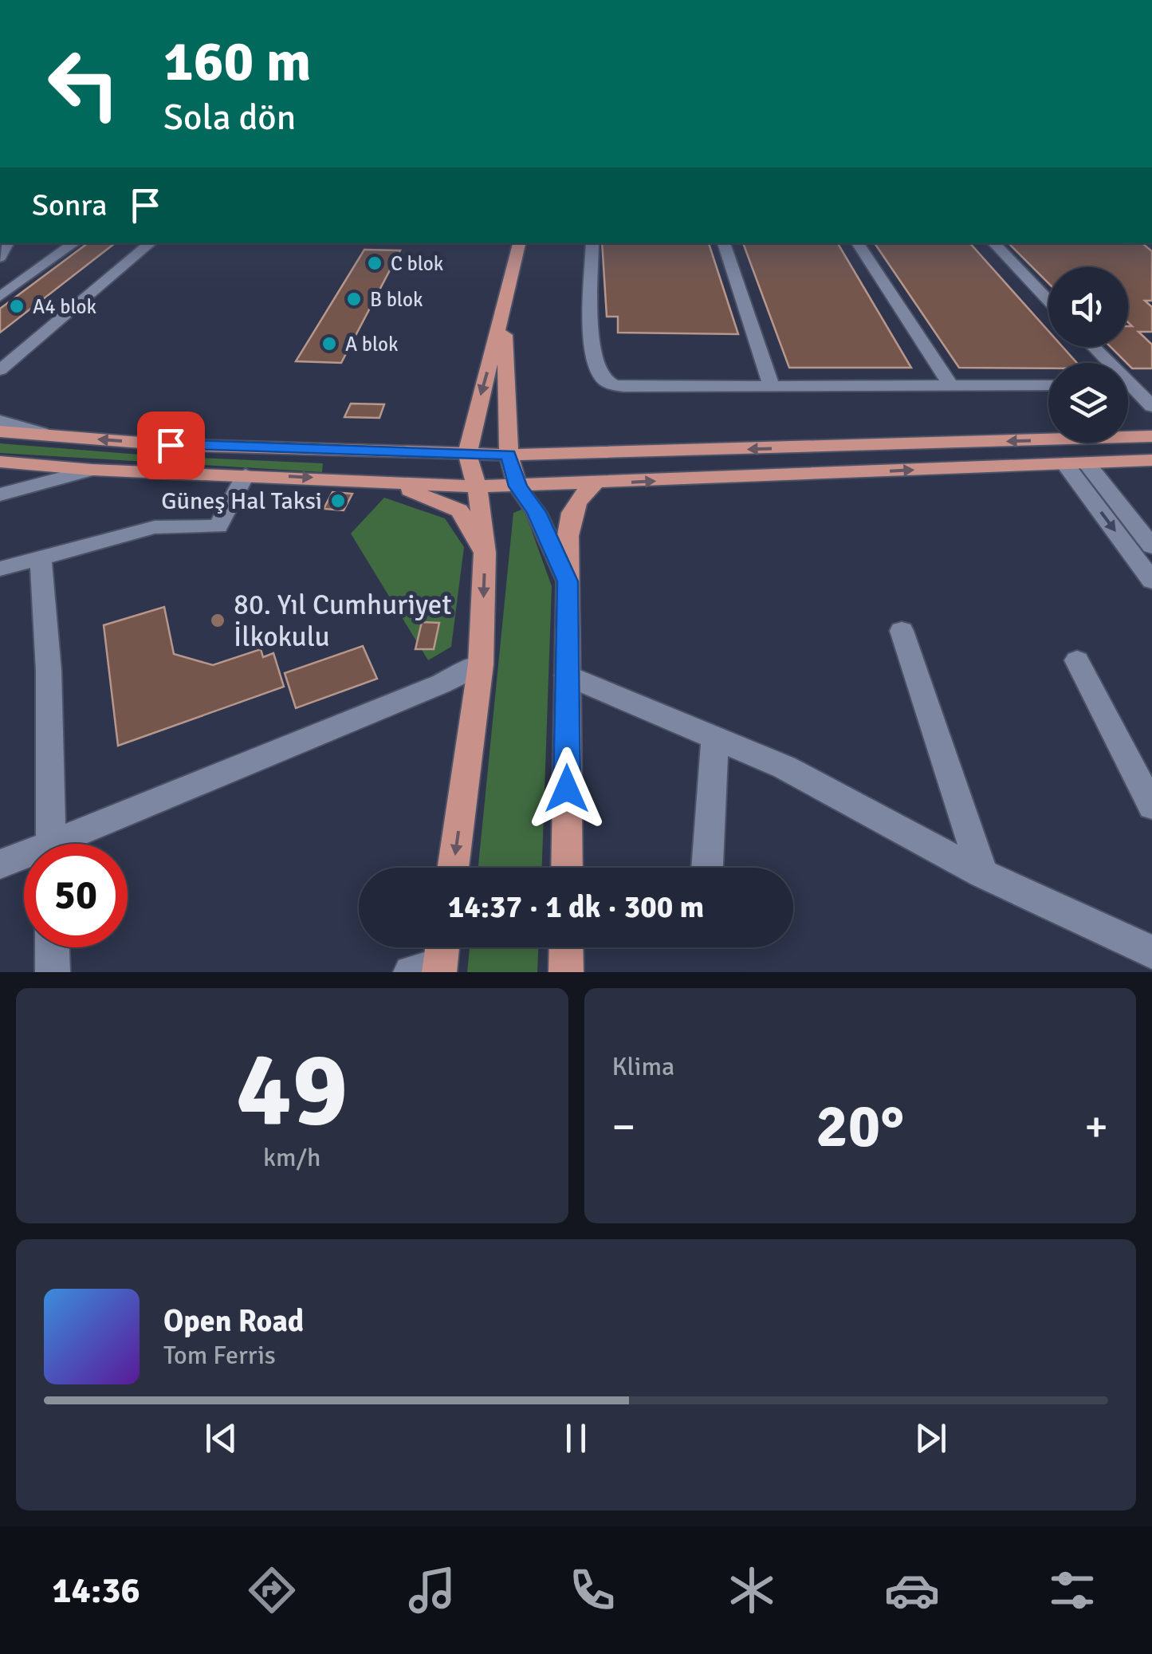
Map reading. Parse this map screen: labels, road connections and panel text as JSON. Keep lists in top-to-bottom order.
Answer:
{
  "places": [
    "C blok",
    "B blok",
    "A4 blok",
    "A blok",
    "Güneş Hal Taksi",
    "80. Yıl Cumhuriyet İlkokulu"
  ],
  "page": {
    "turn": ["160 m", "Sola dön"],
    "then": "Sonra",
    "limit": "50",
    "trip": "14:37 · 1 dk · 300 m",
    "tile": [
      ["49", "km/h"],
      "Klima"
    ],
    "heat": ["−", "20°", "+"],
    "song": ["Open Road", "Tom Ferris"],
    "tabs": "14:36"
  }
}
